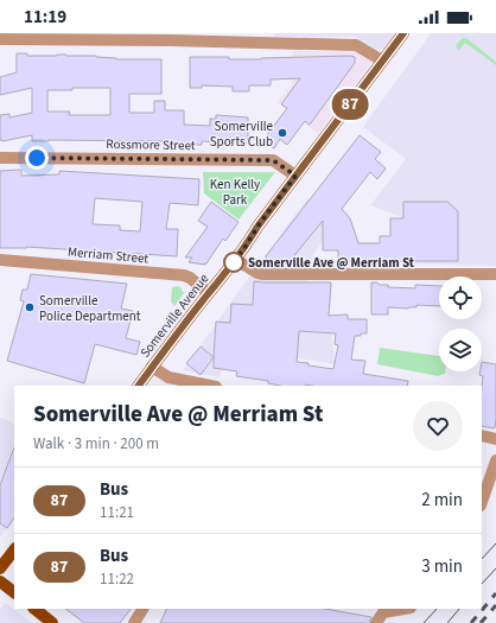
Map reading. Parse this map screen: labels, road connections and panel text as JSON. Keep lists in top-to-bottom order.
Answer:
{
  "streets": {
    "main road": ["Somerville Avenue"],
    "street": ["Rossmore Street", "Merriam Street"]
  },
  "crossings": [
    ["Rossmore Street", "Somerville Avenue"],
    ["Merriam Street", "Somerville Avenue"]
  ],
  "parks": ["Ken Kelly Park"],
  "places": ["Somerville Sports Club", "Somerville Ave @ Merriam St", "Somerville Police Department"],
  "lines": ["bus line 87"],
  "page": {
    "status": "11:19",
    "on_map": "87",
    "heading": ["Somerville Ave @ Merriam St", "Walk · 3 min · 200 m"],
    "list": [
      {
        "mark": "87",
        "name": "Bus",
        "note": "11:21",
        "value": "2 min"
      },
      {
        "mark": "87",
        "name": "Bus",
        "note": "11:22",
        "value": "3 min"
      }
    ]
  }
}
